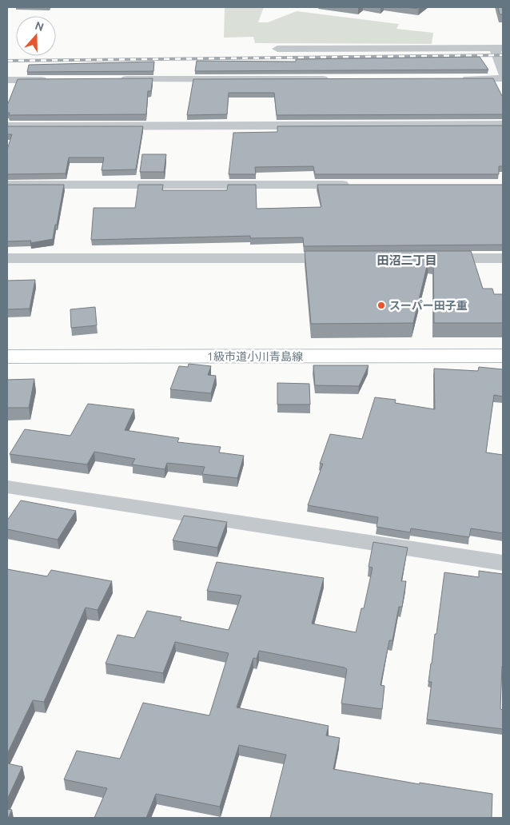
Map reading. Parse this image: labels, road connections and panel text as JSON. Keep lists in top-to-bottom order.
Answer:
{
  "streets": {
    "street": ["1級市道小川青島線"]
  },
  "districts": ["田沼二丁目"],
  "places": ["スーパー田子重"],
  "north": "top"
}
